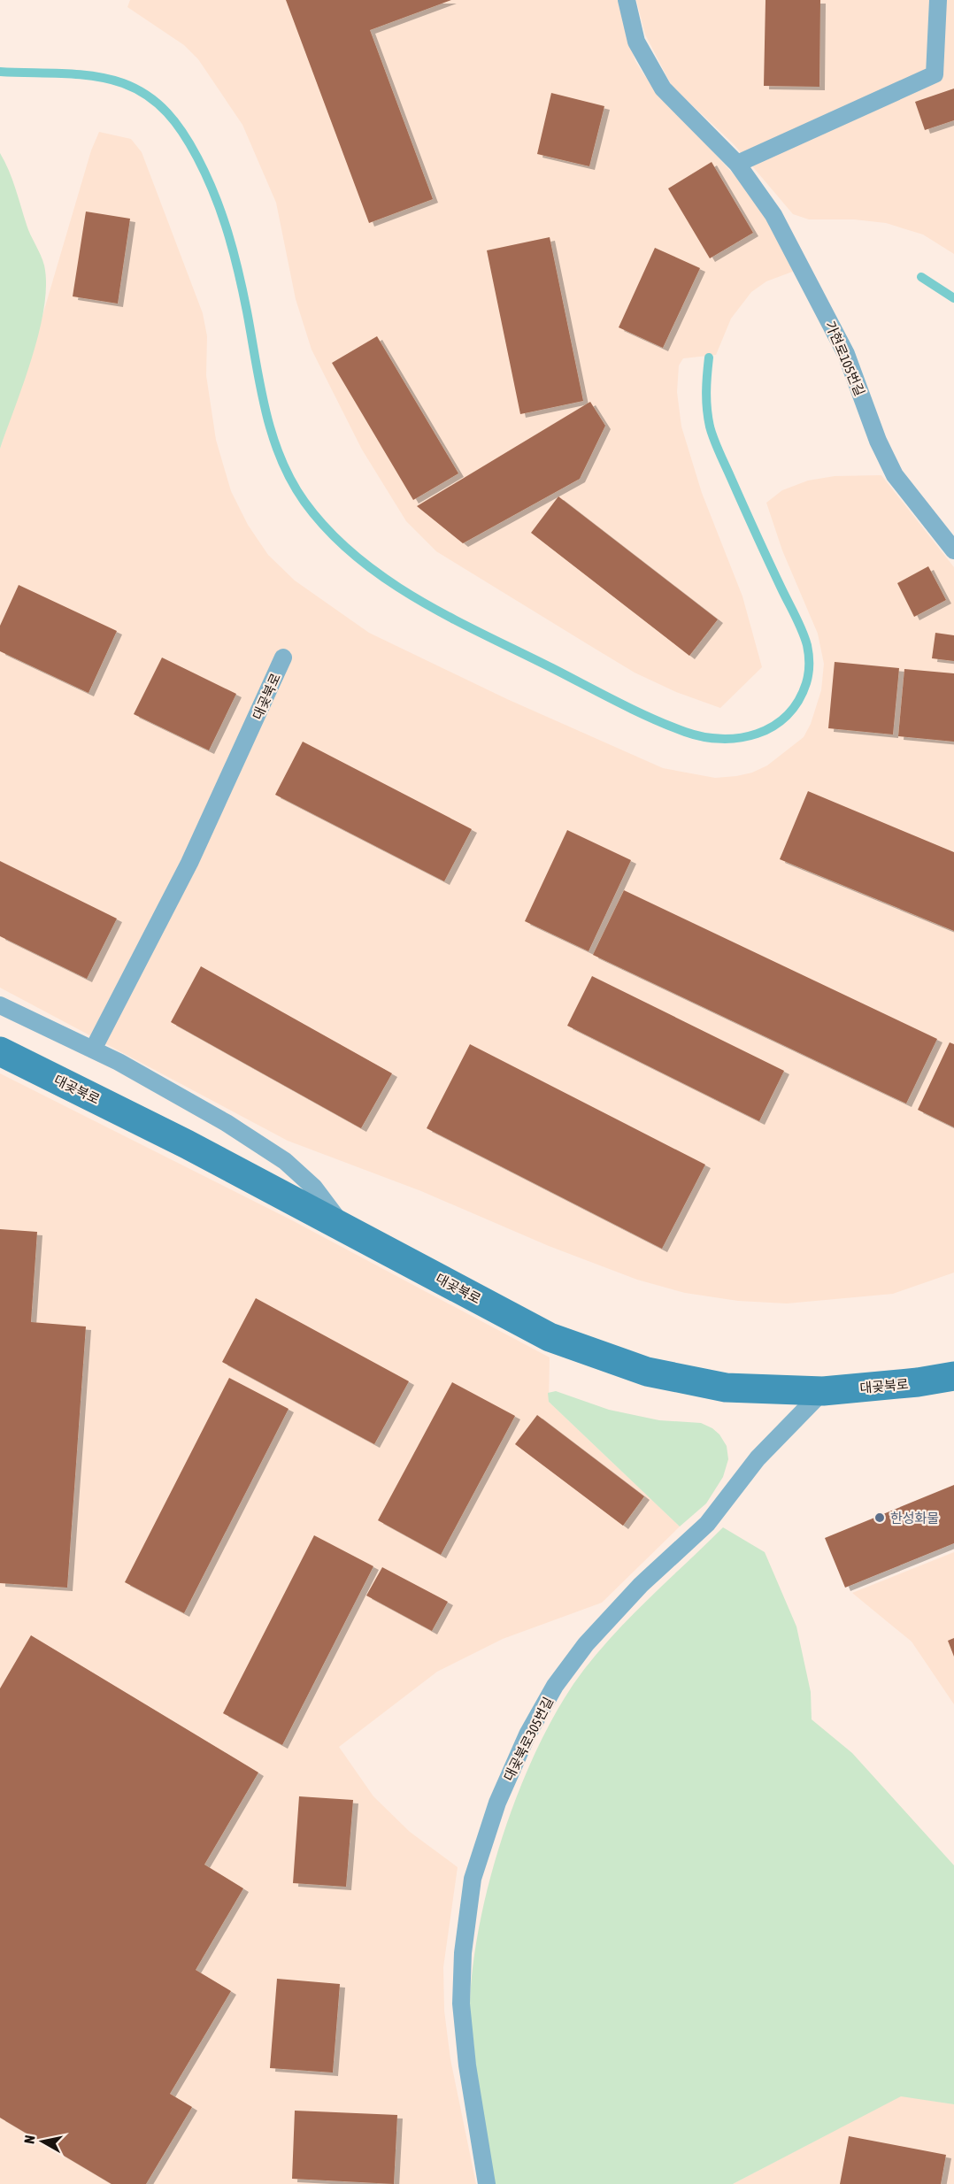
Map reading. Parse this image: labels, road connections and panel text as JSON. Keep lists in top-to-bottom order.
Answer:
{
  "streets": {
    "street": ["대곶북로"],
    "lane": ["가현로105번길", "대곶북로305번길"]
  },
  "crossings": [
    ["대곶북로", "대곶북로305번길"]
  ],
  "places": ["한성화물"],
  "north": "left"
}
